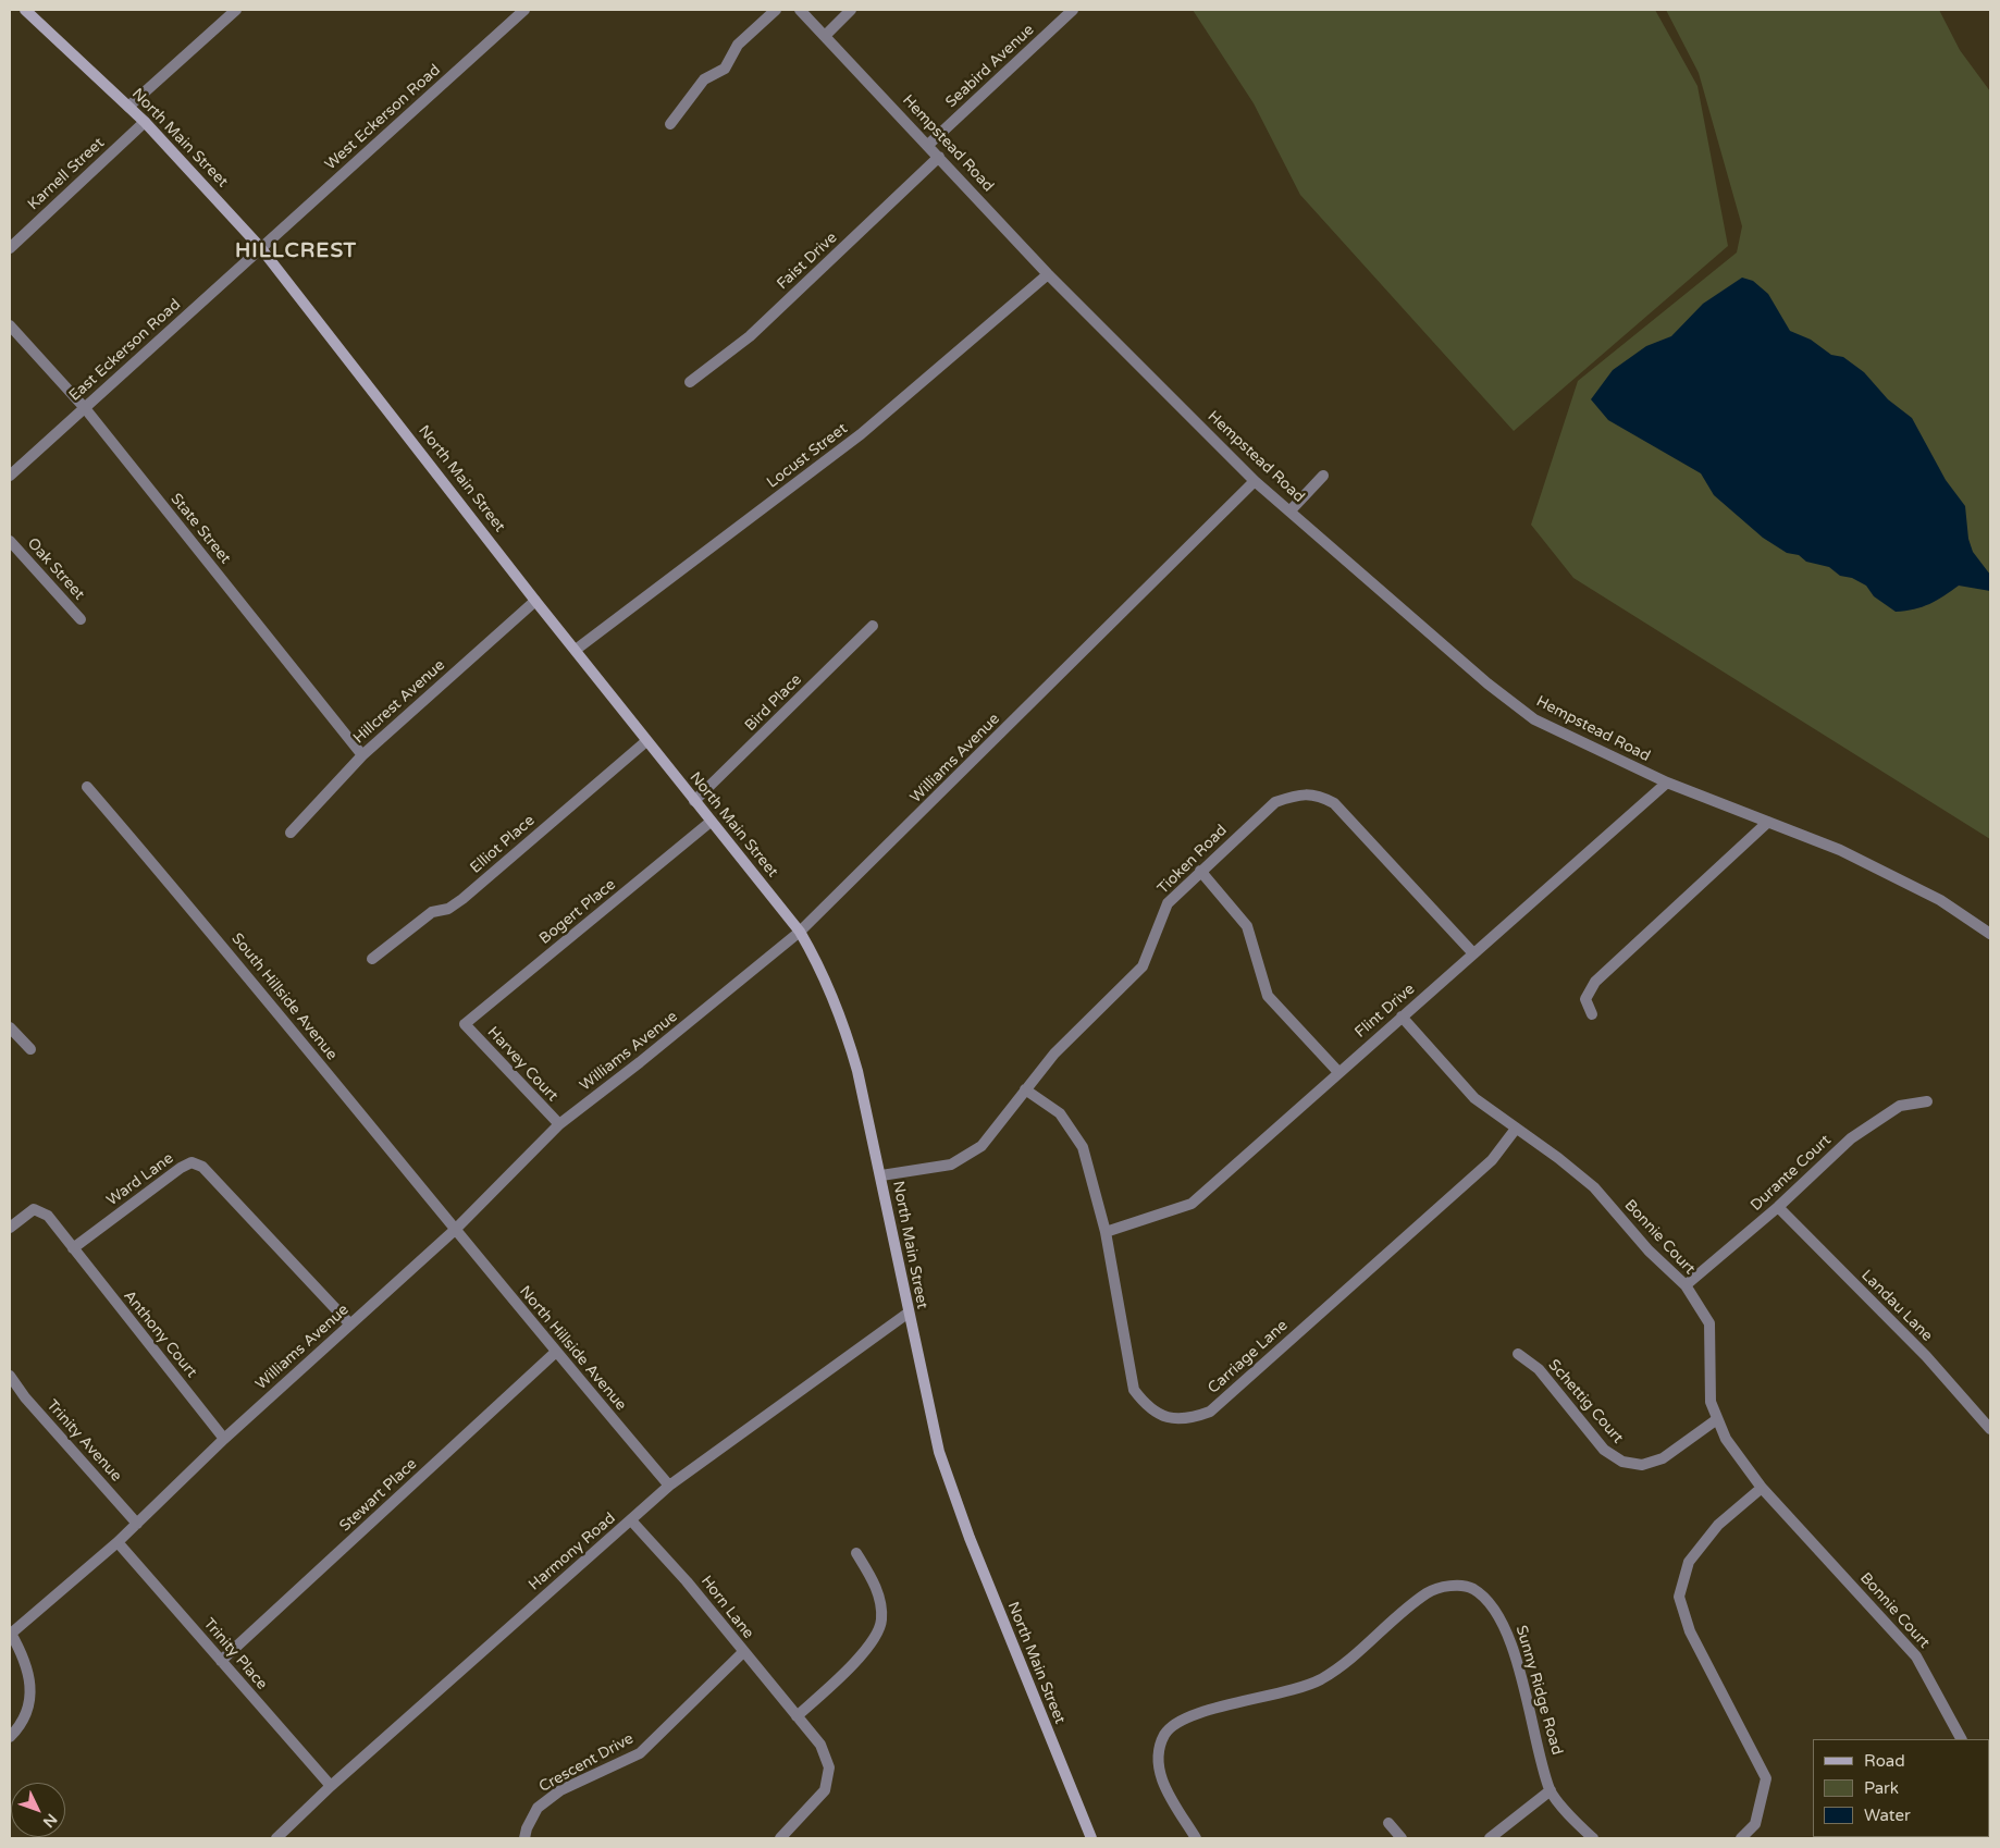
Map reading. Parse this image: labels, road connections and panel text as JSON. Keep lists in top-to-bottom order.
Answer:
{
  "streets": {
    "main road": ["North Main Street"],
    "street": [
      "Seabird Avenue",
      "West Eckerson Road",
      "Hempstead Road",
      "Karnell Street",
      "Faist Drive",
      "East Eckerson Road",
      "Locust Street",
      "State Street",
      "Oak Street",
      "Hillcrest Avenue",
      "Bird Place",
      "Williams Avenue",
      "Elliot Place",
      "Tioken Road",
      "Bogert Place",
      "South Hillside Avenue",
      "Flint Drive",
      "Harvey Court",
      "Durante Court",
      "Ward Lane",
      "Bonnie Court",
      "Landau Lane",
      "Anthony Court",
      "North Hillside Avenue",
      "Carriage Lane",
      "Schettig Court",
      "Trinity Avenue",
      "Stewart Place",
      "Harmony Road",
      "Horn Lane",
      "Trinity Place",
      "Sunny Ridge Road",
      "Crescent Drive"
    ]
  },
  "crossings": [
    ["Seabird Avenue", "Hempstead Road"],
    ["West Eckerson Road", "North Main Street"],
    ["West Eckerson Road", "East Eckerson Road"],
    ["North Main Street", "Karnell Street"],
    ["North Main Street", "East Eckerson Road"],
    ["North Main Street", "Locust Street"],
    ["North Main Street", "Hillcrest Avenue"],
    ["North Main Street", "Bird Place"],
    ["North Main Street", "Williams Avenue"],
    ["North Main Street", "Elliot Place"],
    ["North Main Street", "Tioken Road"],
    ["North Main Street", "Bogert Place"],
    ["North Main Street", "Harmony Road"],
    ["Hempstead Road", "Faist Drive"],
    ["Hempstead Road", "Locust Street"],
    ["Hempstead Road", "Williams Avenue"],
    ["Hempstead Road", "Flint Drive"],
    ["East Eckerson Road", "State Street"],
    ["State Street", "Hillcrest Avenue"],
    ["Williams Avenue", "South Hillside Avenue"],
    ["Williams Avenue", "Harvey Court"],
    ["Williams Avenue", "Ward Lane"],
    ["Williams Avenue", "Anthony Court"],
    ["Williams Avenue", "North Hillside Avenue"],
    ["Williams Avenue", "Trinity Avenue"],
    ["Williams Avenue", "Trinity Place"],
    ["Tioken Road", "Flint Drive"],
    ["Tioken Road", "Carriage Lane"],
    ["Bogert Place", "Harvey Court"],
    ["South Hillside Avenue", "North Hillside Avenue"],
    ["Flint Drive", "Bonnie Court"],
    ["Flint Drive", "Carriage Lane"],
    ["Durante Court", "Bonnie Court"],
    ["Durante Court", "Landau Lane"],
    ["Ward Lane", "Anthony Court"],
    ["Bonnie Court", "Carriage Lane"],
    ["Bonnie Court", "Schettig Court"],
    ["North Hillside Avenue", "Stewart Place"],
    ["North Hillside Avenue", "Harmony Road"],
    ["Stewart Place", "Trinity Place"],
    ["Harmony Road", "Horn Lane"],
    ["Harmony Road", "Trinity Place"],
    ["Horn Lane", "Crescent Drive"]
  ],
  "districts": ["HILLCREST"],
  "legend": ["Road", "Park", "Water"],
  "north": "bottom right"
}
